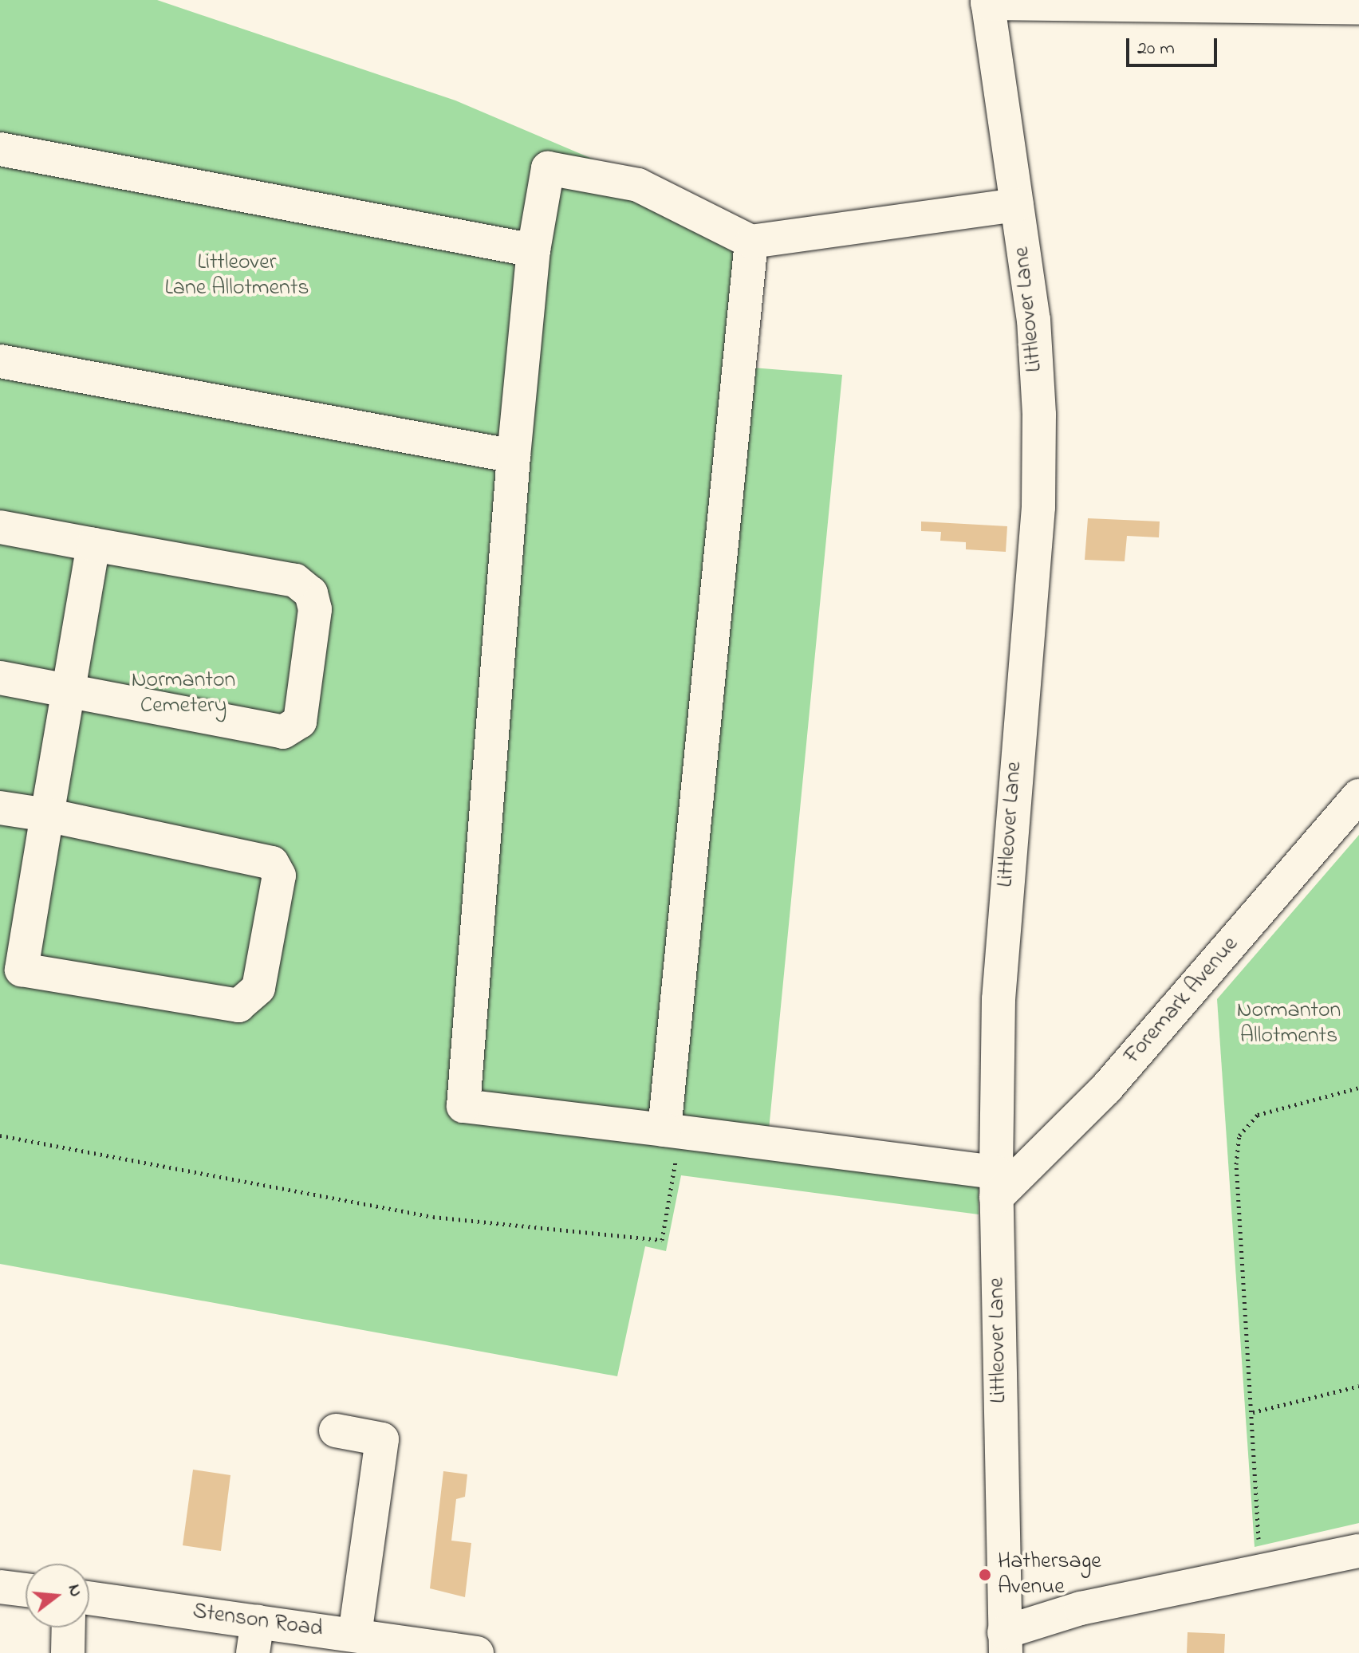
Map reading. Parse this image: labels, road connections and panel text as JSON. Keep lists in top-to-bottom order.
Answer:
{
  "streets": {
    "street": ["Littleover Lane", "Foremark Avenue", "Stenson Road"]
  },
  "crossings": [
    ["Littleover Lane", "Foremark Avenue"]
  ],
  "parks": ["Littleover Lane Allotments", "Normanton Cemetery", "Normanton Allotments"],
  "places": ["Hathersage Avenue"],
  "scale_bar": "20 m",
  "north": "right"
}
